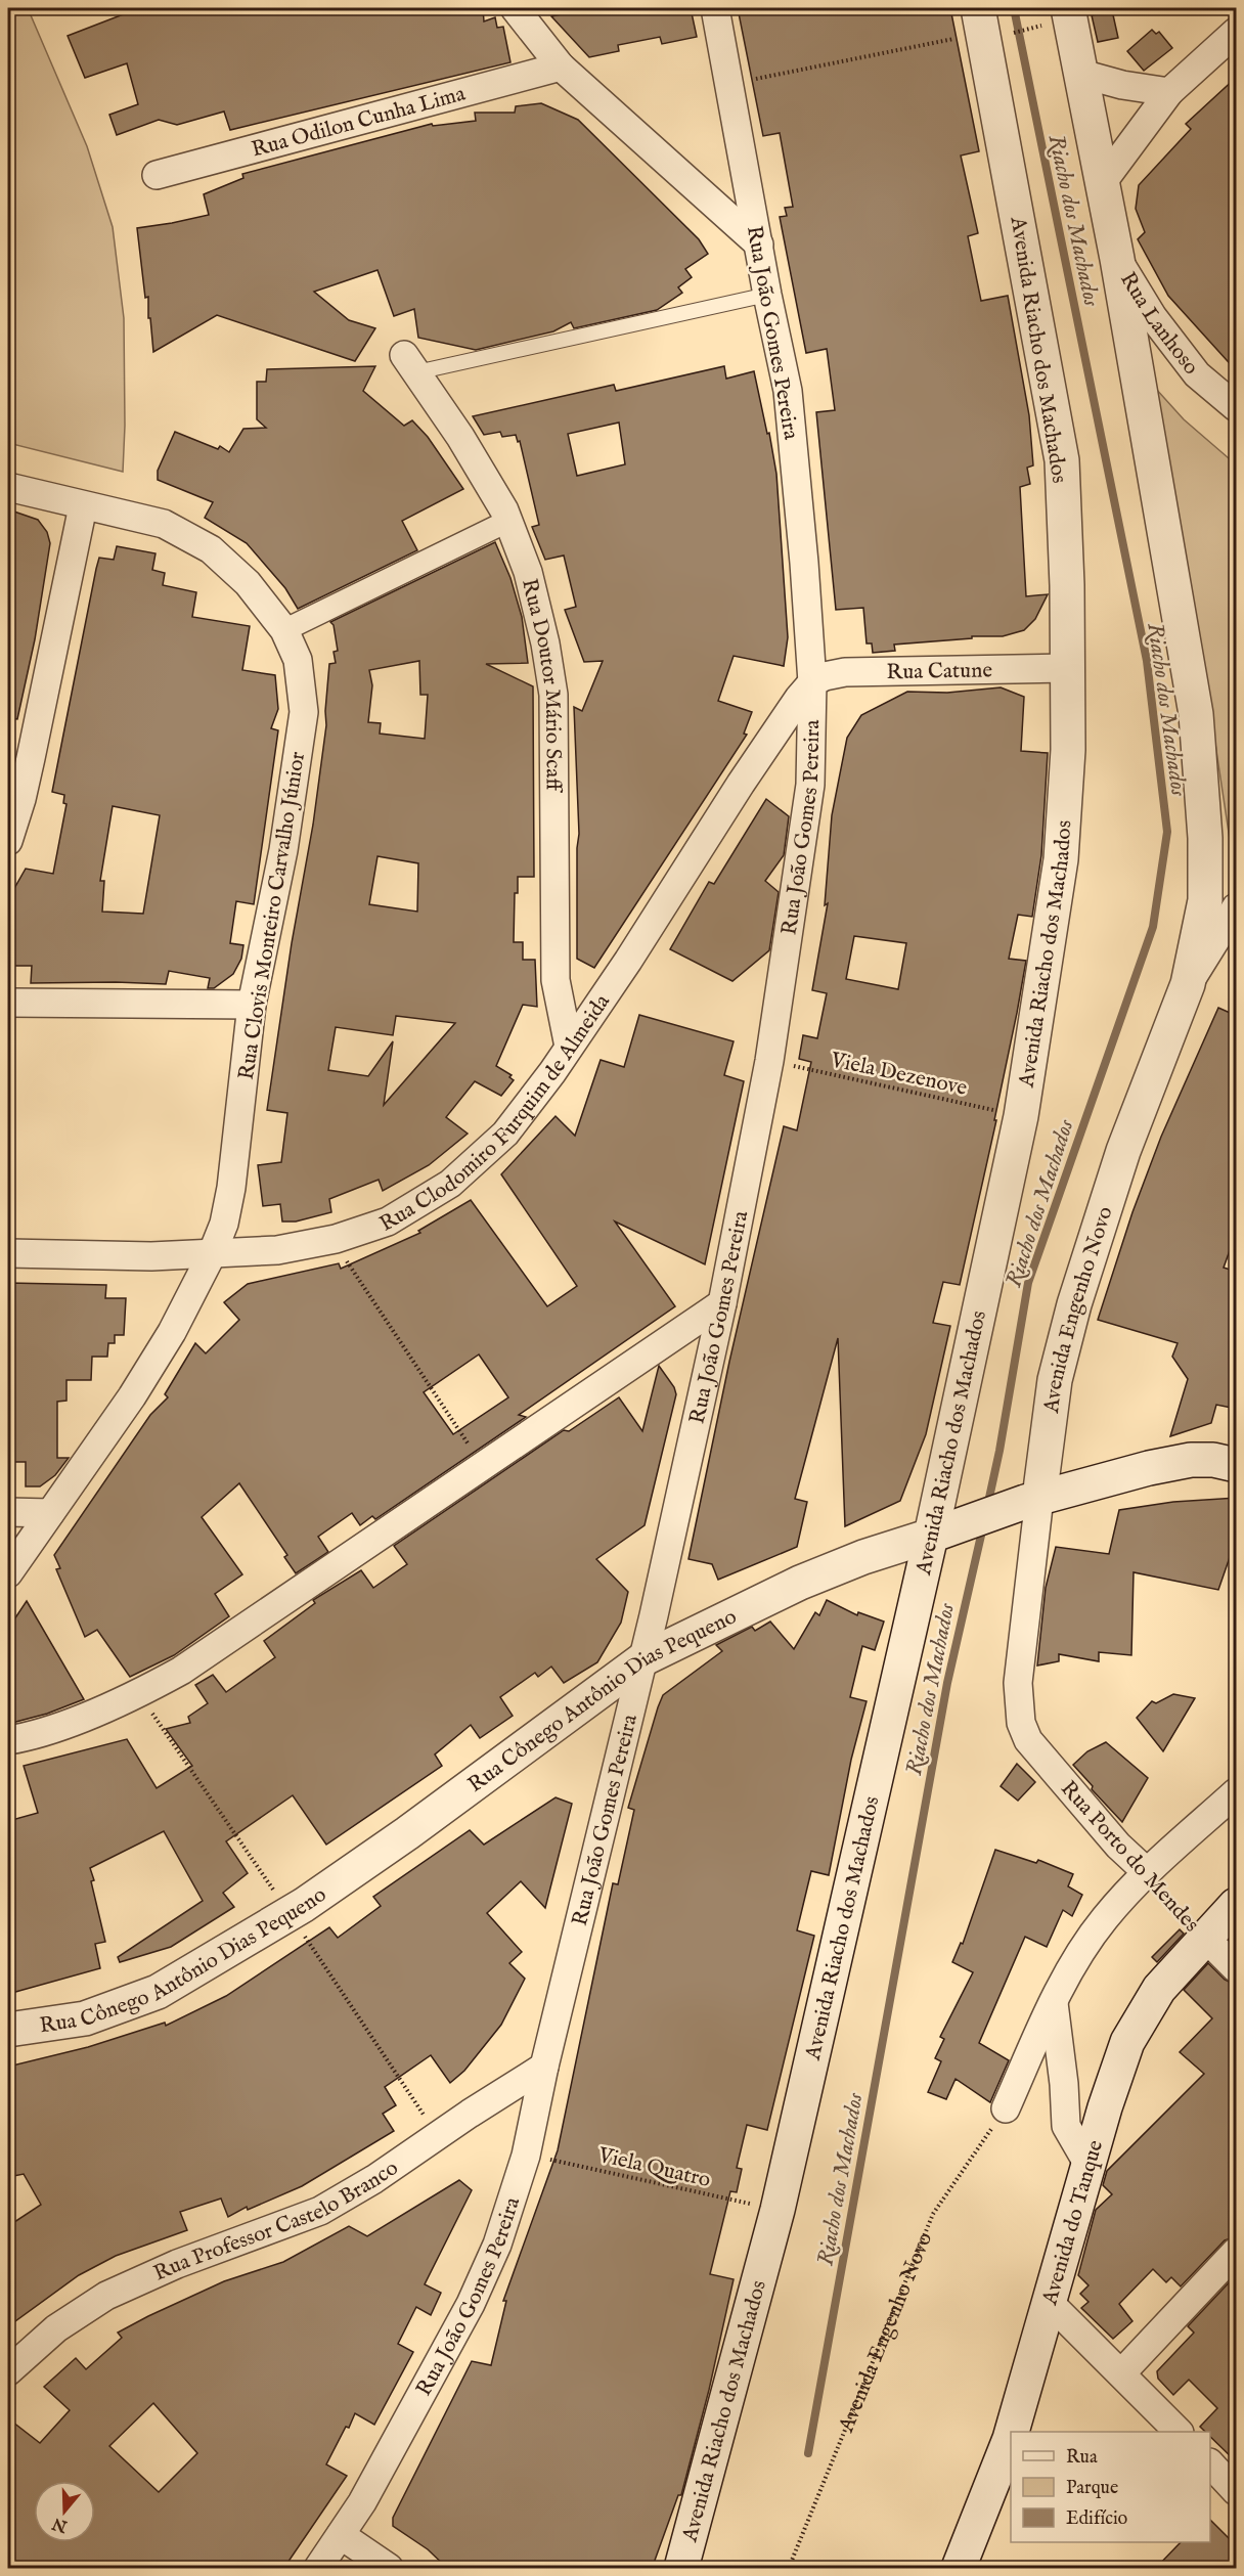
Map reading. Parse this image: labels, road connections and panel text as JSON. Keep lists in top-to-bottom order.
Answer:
{
  "streets": {
    "street": [
      "Rua Odilon Cunha Lima",
      "Rua Lanhoso",
      "Rua João Gomes Pereira",
      "Avenida Riacho dos Machados",
      "Rua Catune",
      "Rua Doutor Mário Scaff",
      "Rua Clovis Monteiro Carvalho Júnior",
      "Rua Clodomiro Furquim de Almeida",
      "Avenida Engenho Novo",
      "Rua Cônego Antônio Dias Pequeno",
      "Rua Porto do Mendes",
      "Rua Professor Castelo Branco",
      "Avenida do Tanque"
    ],
    "path": ["Viela Dezenove", "Viela Quatro"]
  },
  "crossings": [
    ["Rua João Gomes Pereira", "Rua Catune"],
    ["Rua João Gomes Pereira", "Viela Dezenove"],
    ["Rua João Gomes Pereira", "Rua Clodomiro Furquim de Almeida"],
    ["Rua João Gomes Pereira", "Rua Cônego Antônio Dias Pequeno"],
    ["Rua João Gomes Pereira", "Viela Quatro"],
    ["Rua João Gomes Pereira", "Rua Professor Castelo Branco"],
    ["Avenida Riacho dos Machados", "Rua Catune"],
    ["Avenida Riacho dos Machados", "Viela Dezenove"],
    ["Avenida Riacho dos Machados", "Rua Cônego Antônio Dias Pequeno"],
    ["Avenida Riacho dos Machados", "Viela Quatro"],
    ["Rua Catune", "Rua Clodomiro Furquim de Almeida"],
    ["Rua Doutor Mário Scaff", "Rua Clodomiro Furquim de Almeida"],
    ["Rua Clovis Monteiro Carvalho Júnior", "Rua Clodomiro Furquim de Almeida"],
    ["Avenida Engenho Novo", "Rua Cônego Antônio Dias Pequeno"],
    ["Avenida Engenho Novo", "Rua Porto do Mendes"],
    ["Rua Porto do Mendes", "Avenida do Tanque"]
  ],
  "water": ["Riacho dos Machados"],
  "legend": ["Rua", "Parque", "Edifício"],
  "north": "bottom"
}
